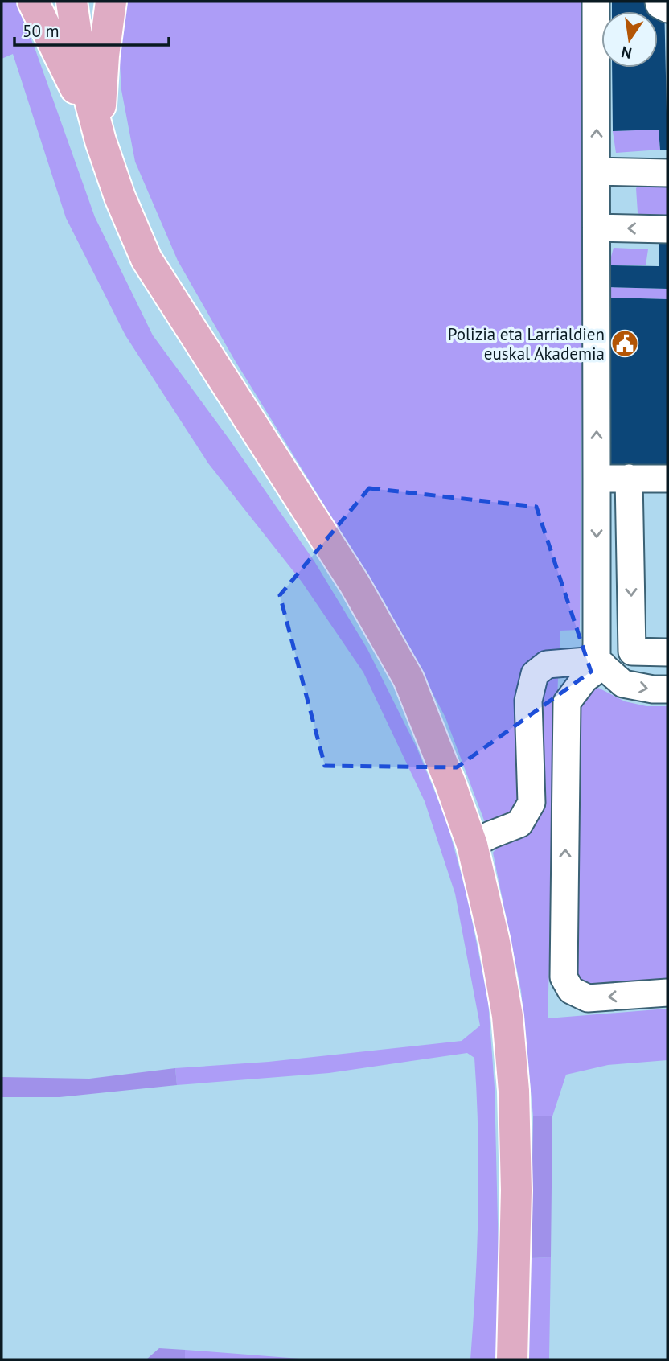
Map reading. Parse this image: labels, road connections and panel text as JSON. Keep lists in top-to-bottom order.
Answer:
{
  "places": {
    "public building": ["Polizia eta Larrialdien euskal Akademia"]
  },
  "scale_bar": "50 m",
  "north": "bottom"
}
